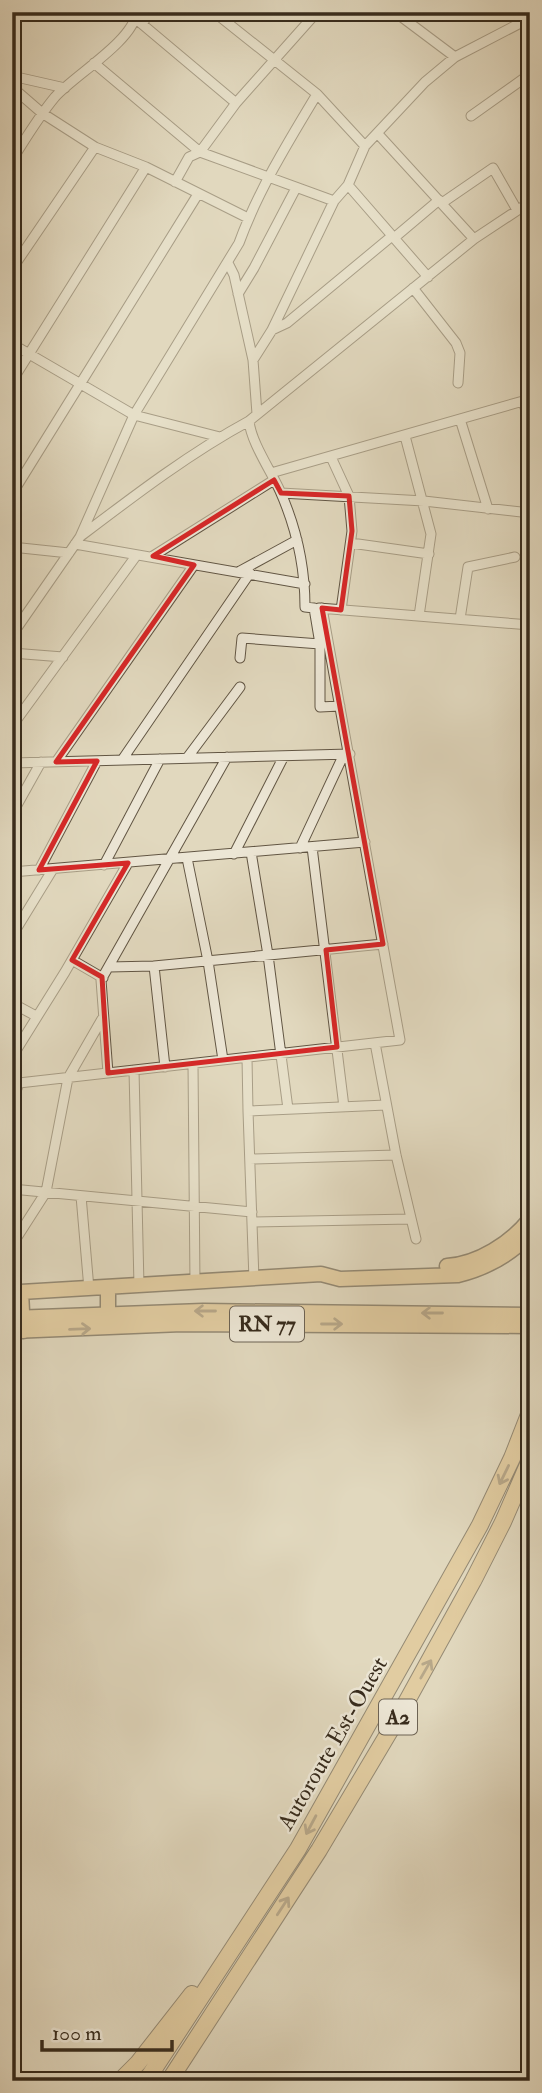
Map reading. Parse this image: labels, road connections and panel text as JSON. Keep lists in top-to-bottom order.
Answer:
{
  "streets": {
    "highway": ["A2", "Autoroute Est-Ouest"],
    "main road": ["RN 77"]
  },
  "scale_bar": "100 m"
}
